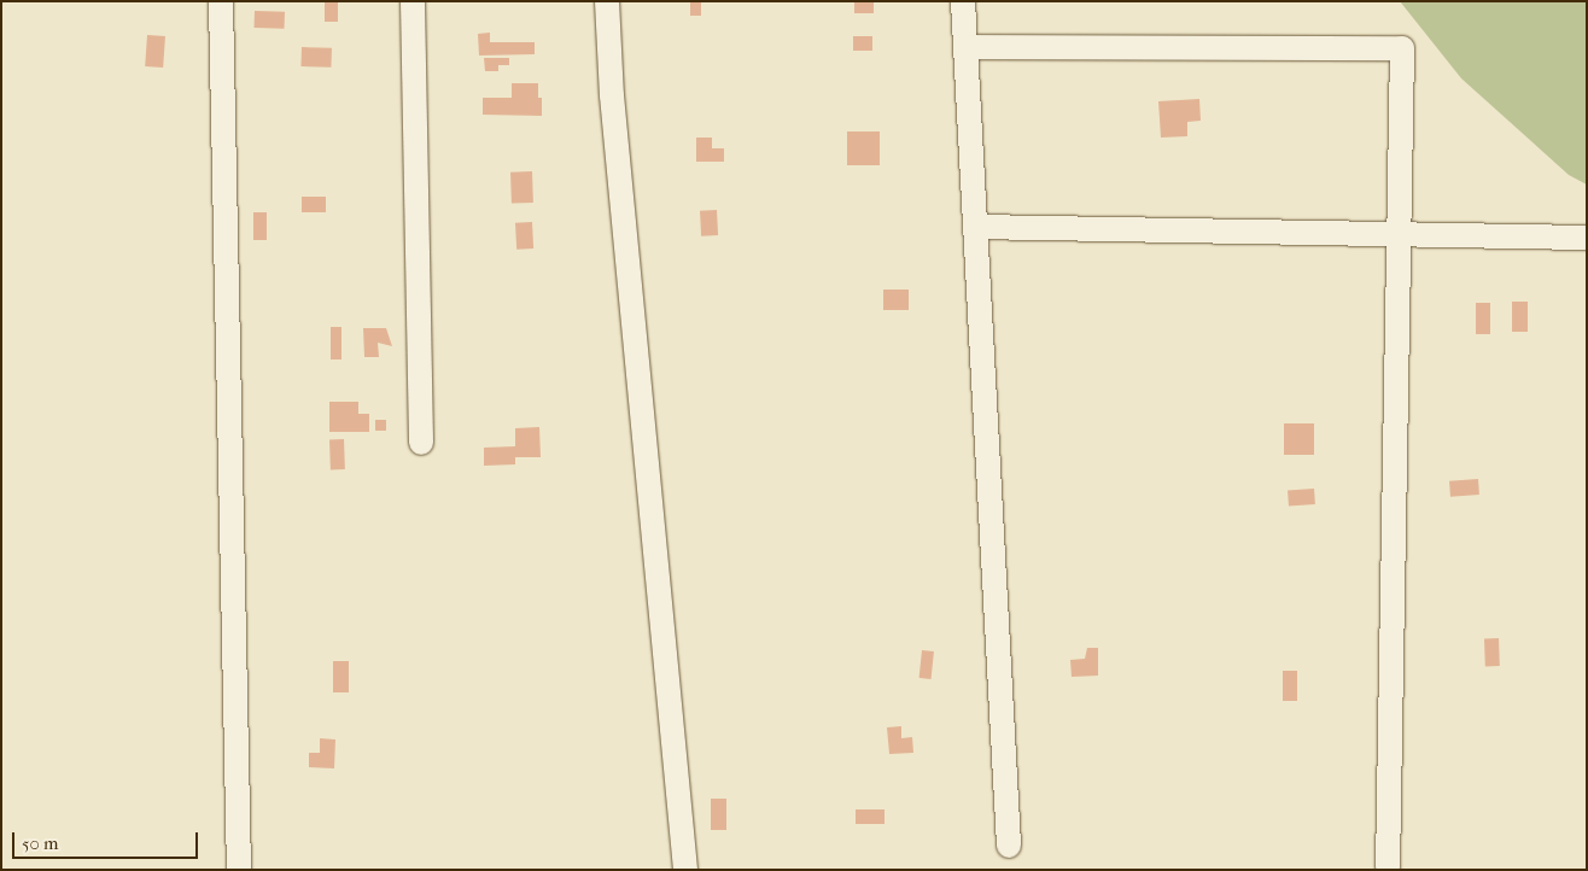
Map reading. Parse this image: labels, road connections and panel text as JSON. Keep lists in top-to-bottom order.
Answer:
{
  "scale_bar": "50 m"
}
